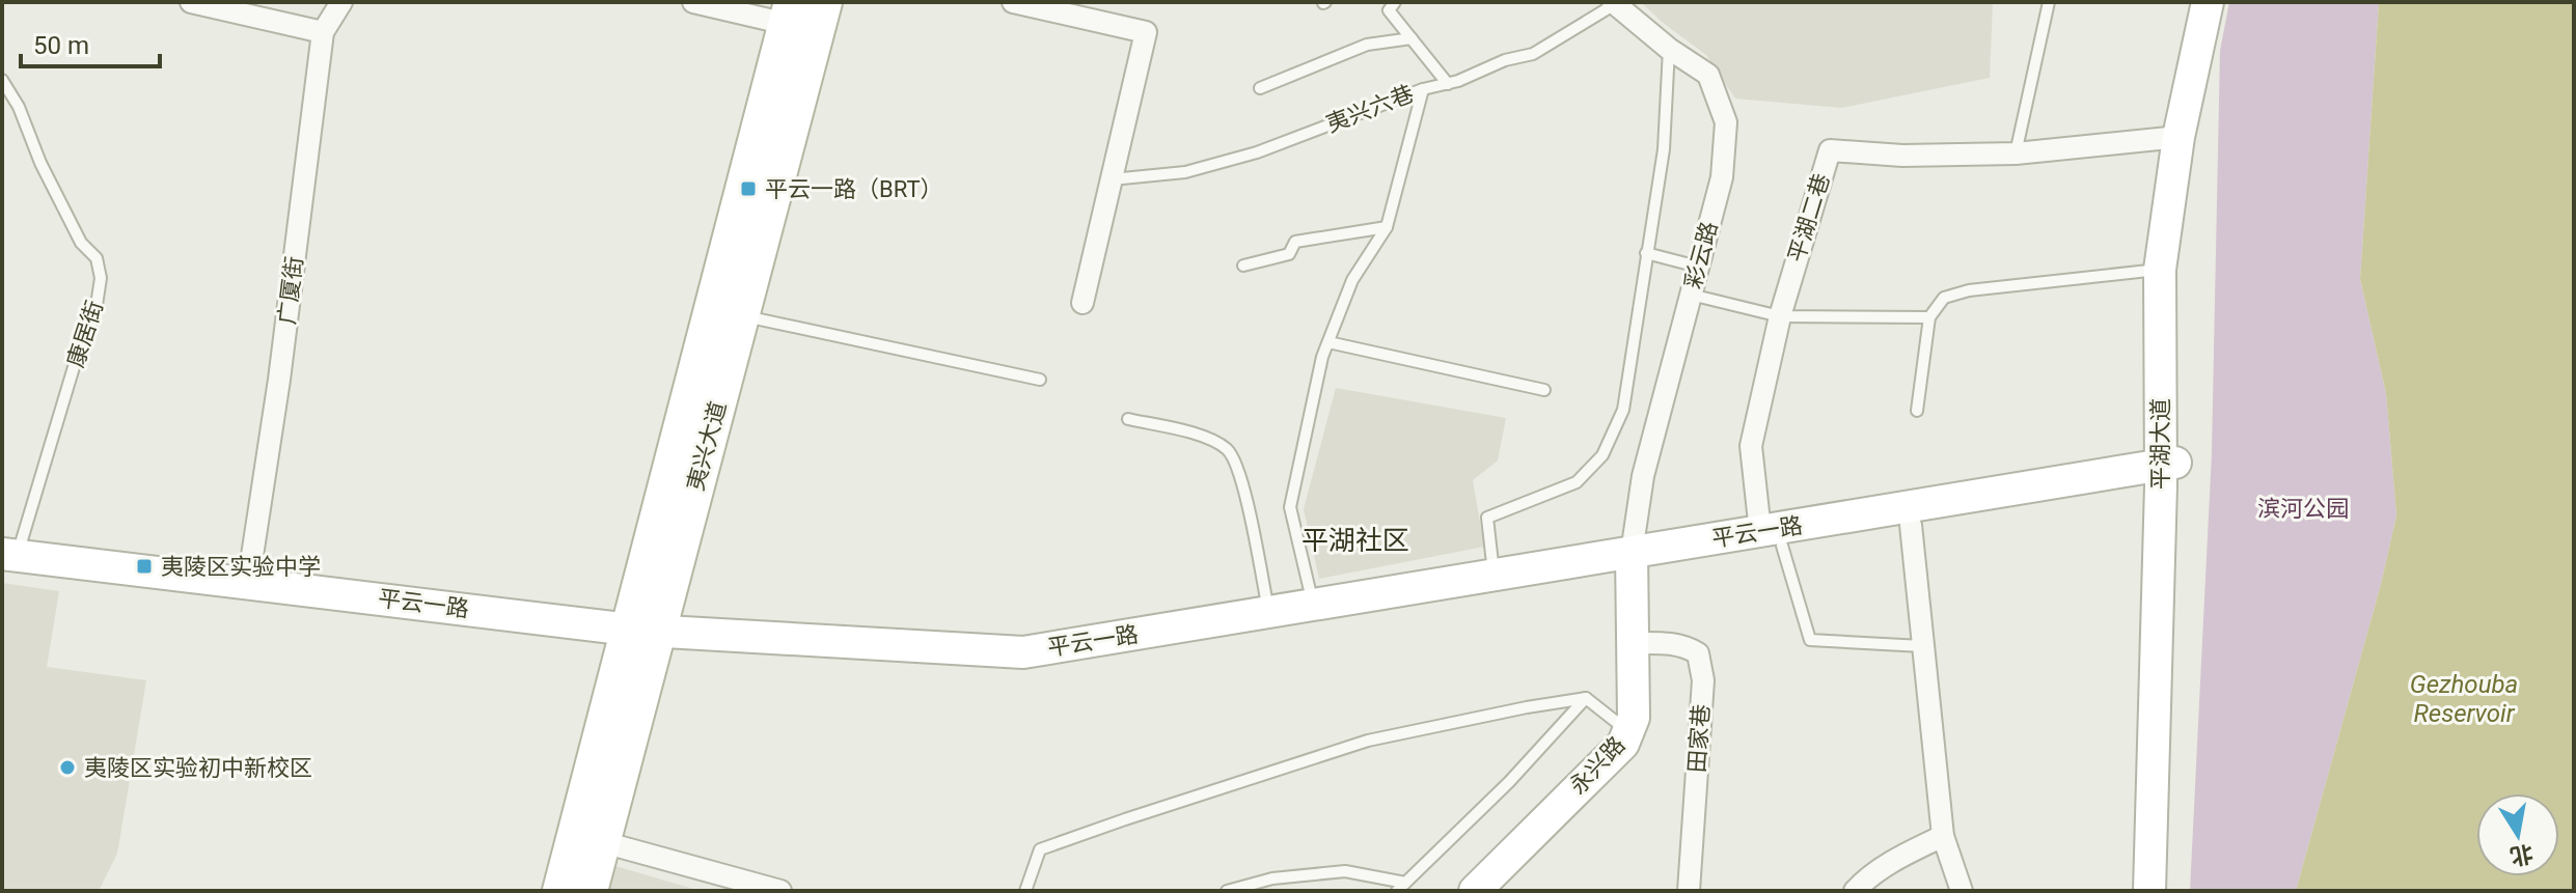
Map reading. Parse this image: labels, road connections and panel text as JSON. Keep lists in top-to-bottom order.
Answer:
{
  "streets": {
    "main road": [
      "平湖大道",
      "夷兴大道",
      "平云一路",
      "永兴路"
    ],
    "street": [
      "平湖二巷",
      "彩云路",
      "广厦街",
      "田家巷"
    ],
    "lane": ["夷兴六巷", "康居街"]
  },
  "crossings": [
    ["夷兴六巷", "彩云路"],
    ["平湖二巷", "平湖大道"],
    ["平湖二巷", "平云一路"],
    ["彩云路", "平云一路"],
    ["彩云路", "永兴路"],
    ["广厦街", "平云一路"],
    ["康居街", "平云一路"],
    ["平湖大道", "平云一路"],
    ["夷兴大道", "平云一路"],
    ["平云一路", "永兴路"],
    ["田家巷", "永兴路"]
  ],
  "districts": ["平湖社区"],
  "water": ["Gezhouba Reservoir"],
  "parks": ["滨河公园"],
  "places": {
    "transit": ["平云一路（BRT）", "夷陵区实验中学"],
    "other": ["夷陵区实验初中新校区"]
  },
  "scale_bar": "50 m",
  "north": "bottom"
}
